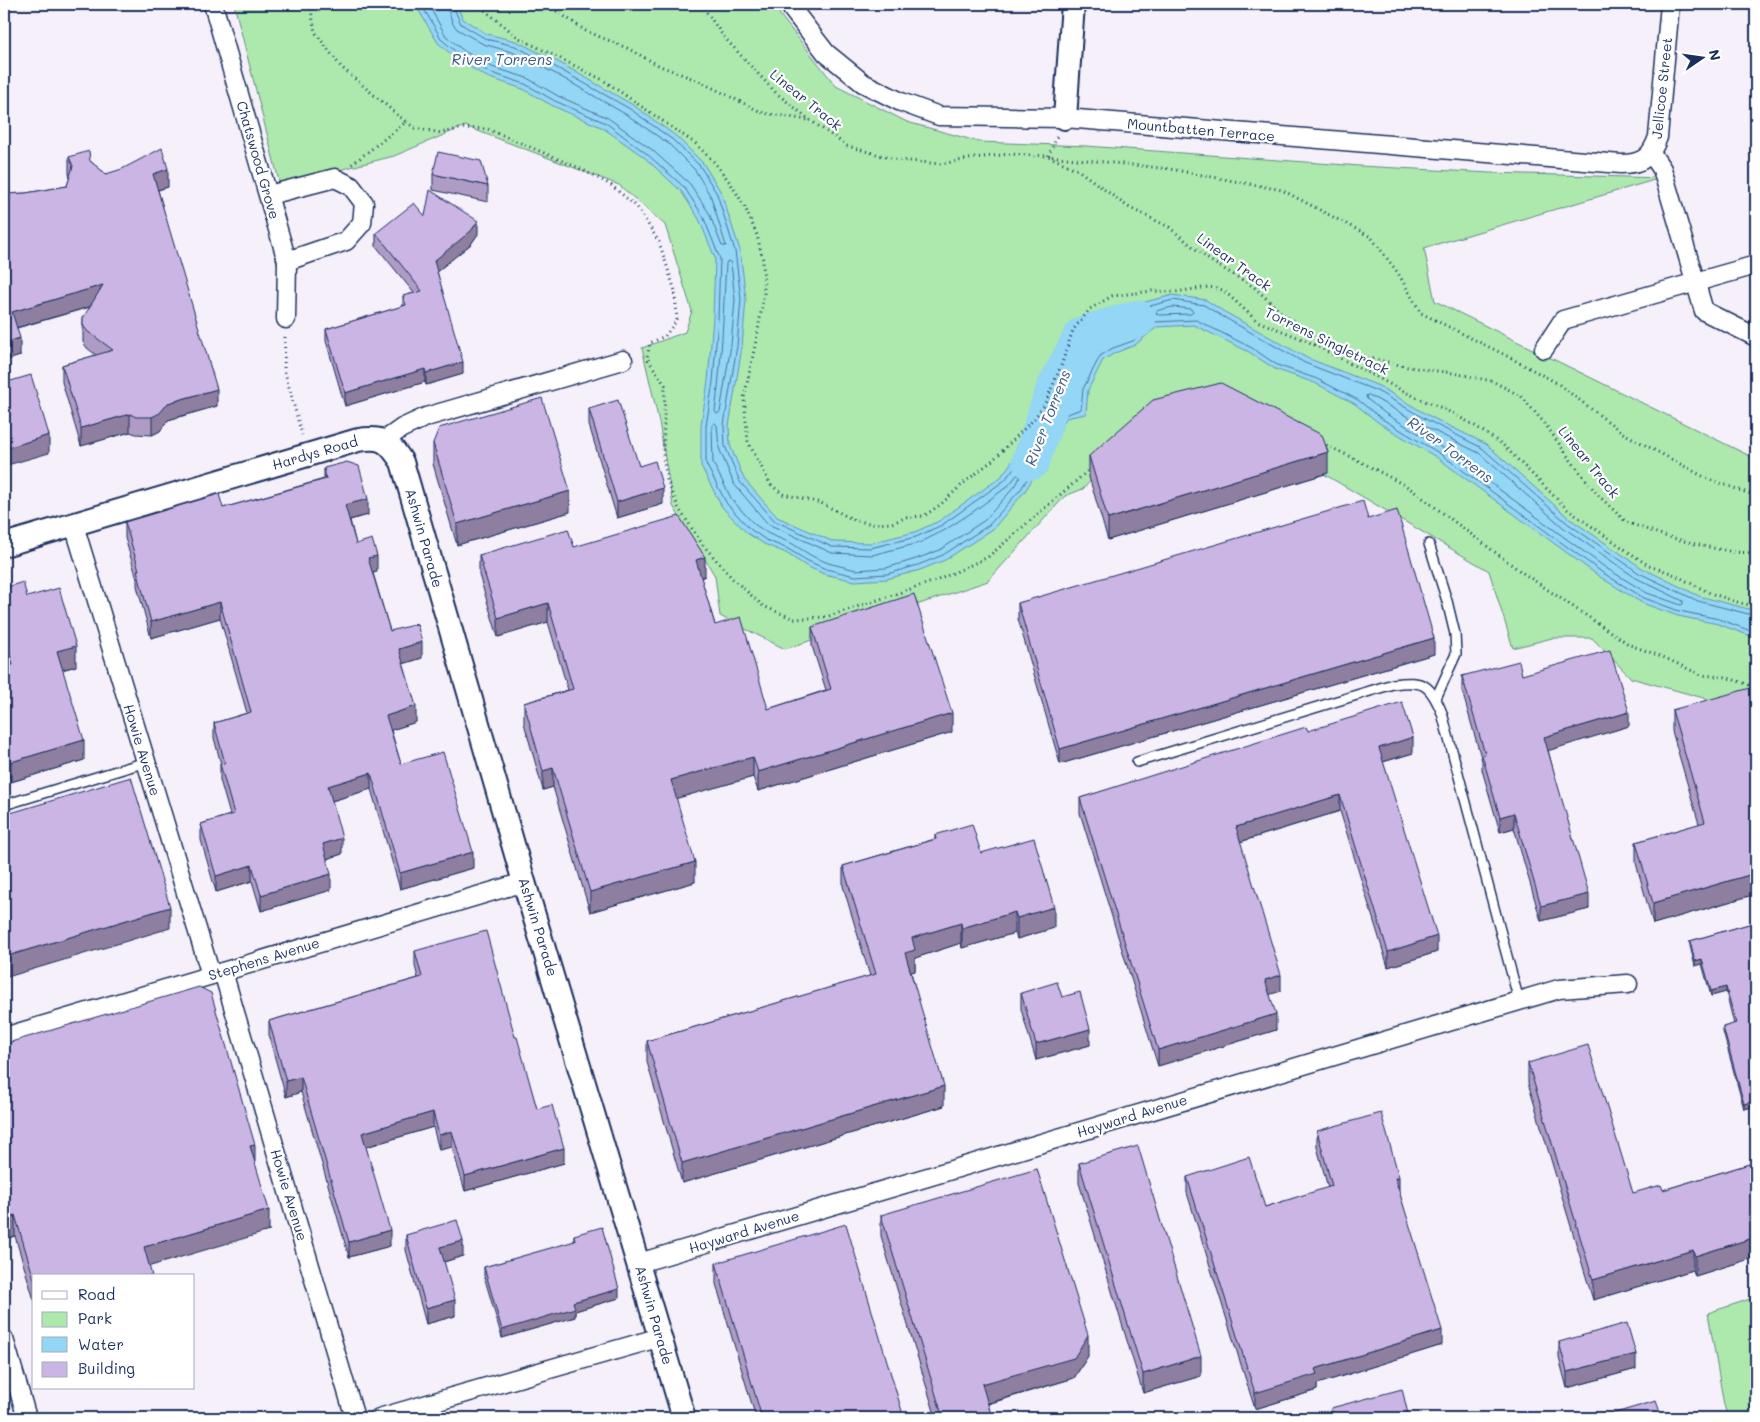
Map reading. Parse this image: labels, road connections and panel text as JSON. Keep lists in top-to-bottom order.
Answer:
{
  "streets": {
    "street": [
      "Jellicoe Street",
      "Mountbatten Terrace",
      "Chatswood Grove",
      "Hardys Road",
      "Ashwin Parade",
      "Howie Avenue",
      "Stephens Avenue",
      "Hayward Avenue"
    ],
    "path": ["Linear Track", "Torrens Singletrack"]
  },
  "crossings": [
    ["Jellicoe Street", "Mountbatten Terrace"],
    ["Hardys Road", "Ashwin Parade"],
    ["Hardys Road", "Howie Avenue"],
    ["Ashwin Parade", "Stephens Avenue"],
    ["Ashwin Parade", "Hayward Avenue"],
    ["Howie Avenue", "Stephens Avenue"]
  ],
  "water": ["River Torrens"],
  "legend": [
    "Road",
    "Park",
    "Water",
    "Building"
  ],
  "north": "right"
}
